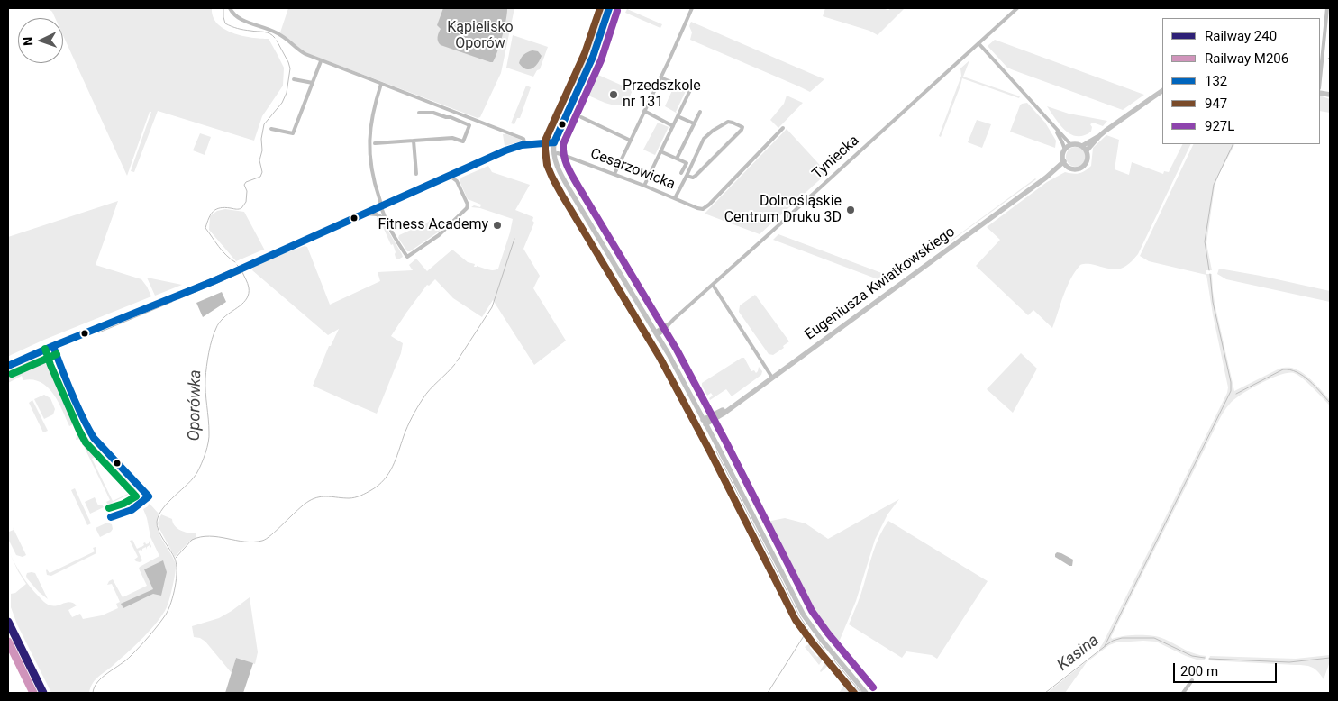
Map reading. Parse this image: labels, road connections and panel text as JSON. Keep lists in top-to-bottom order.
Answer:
{
  "streets": {
    "main road": ["Eugeniusza Kwiatkowskiego"],
    "street": ["Tyniecka", "Cesarzowicka"]
  },
  "water": ["Oporówka", "Kasina"],
  "parks": ["Kąpielisko Oporów"],
  "places": ["Przedszkole nr 131", "Dolnośląskie Centrum Druku 3D", "Fitness Academy"],
  "lines": [
    "transit line 132",
    "transit line 947",
    "transit line 927L",
    "rail line 240",
    "rail line M206"
  ],
  "legend": [
    "Railway 240",
    "Railway M206",
    "132",
    "947",
    "927L"
  ],
  "scale_bar": "200 m",
  "north": "left"
}
